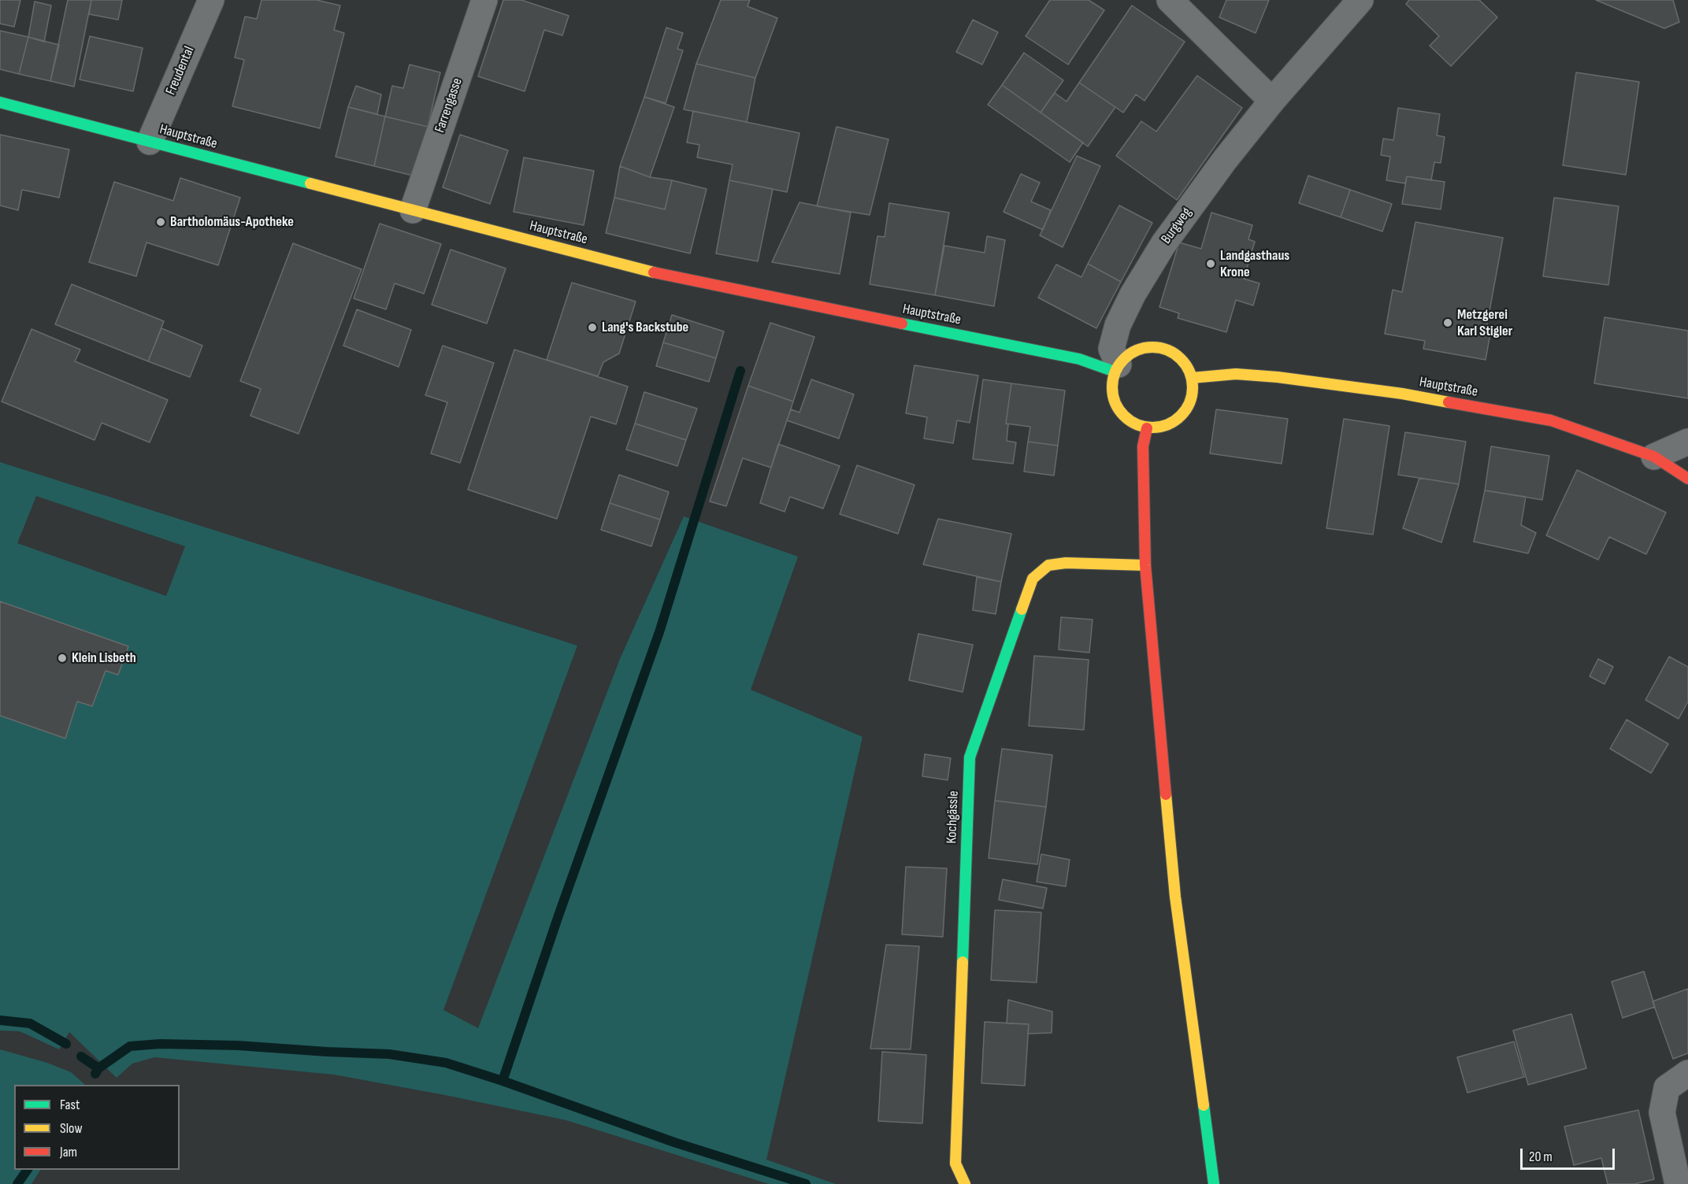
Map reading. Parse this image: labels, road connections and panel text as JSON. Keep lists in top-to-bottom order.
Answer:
{
  "streets": {
    "street": [
      "Freudental",
      "Farrengasse",
      "Hauptstraße",
      "Burgweg",
      "Kochgässle"
    ]
  },
  "crossings": [
    ["Freudental", "Hauptstraße"],
    ["Farrengasse", "Hauptstraße"],
    ["Hauptstraße", "Burgweg"]
  ],
  "places": [
    "Bartholomäus-Apotheke",
    "Landgasthaus Krone",
    "Metzgerei Karl Stigler",
    "Lang's Backstube",
    "Klein Lisbeth"
  ],
  "legend": ["Fast", "Slow", "Jam"],
  "scale_bar": "20 m"
}
